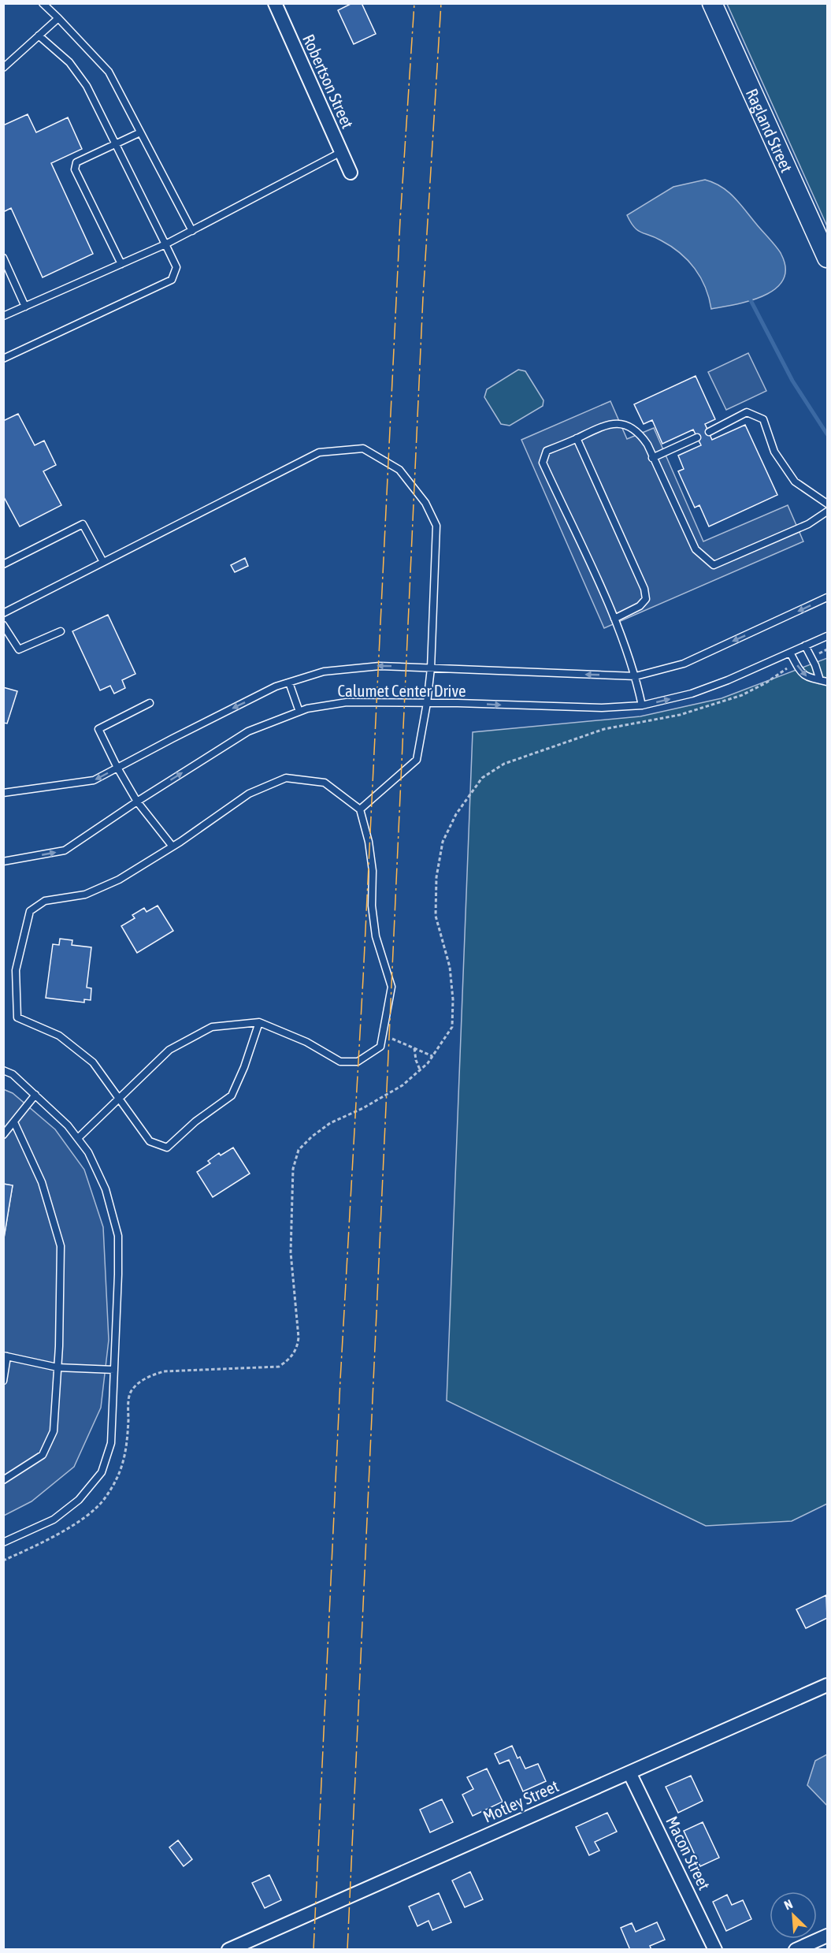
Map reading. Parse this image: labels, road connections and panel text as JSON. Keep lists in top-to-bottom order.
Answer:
{
  "streets": {
    "street": [
      "Robertson Street",
      "Ragland Street",
      "Motley Street",
      "Macon Street"
    ],
    "lane": ["Calumet Center Drive"]
  },
  "crossings": [
    ["Motley Street", "Macon Street"]
  ],
  "north": "top left"
}
